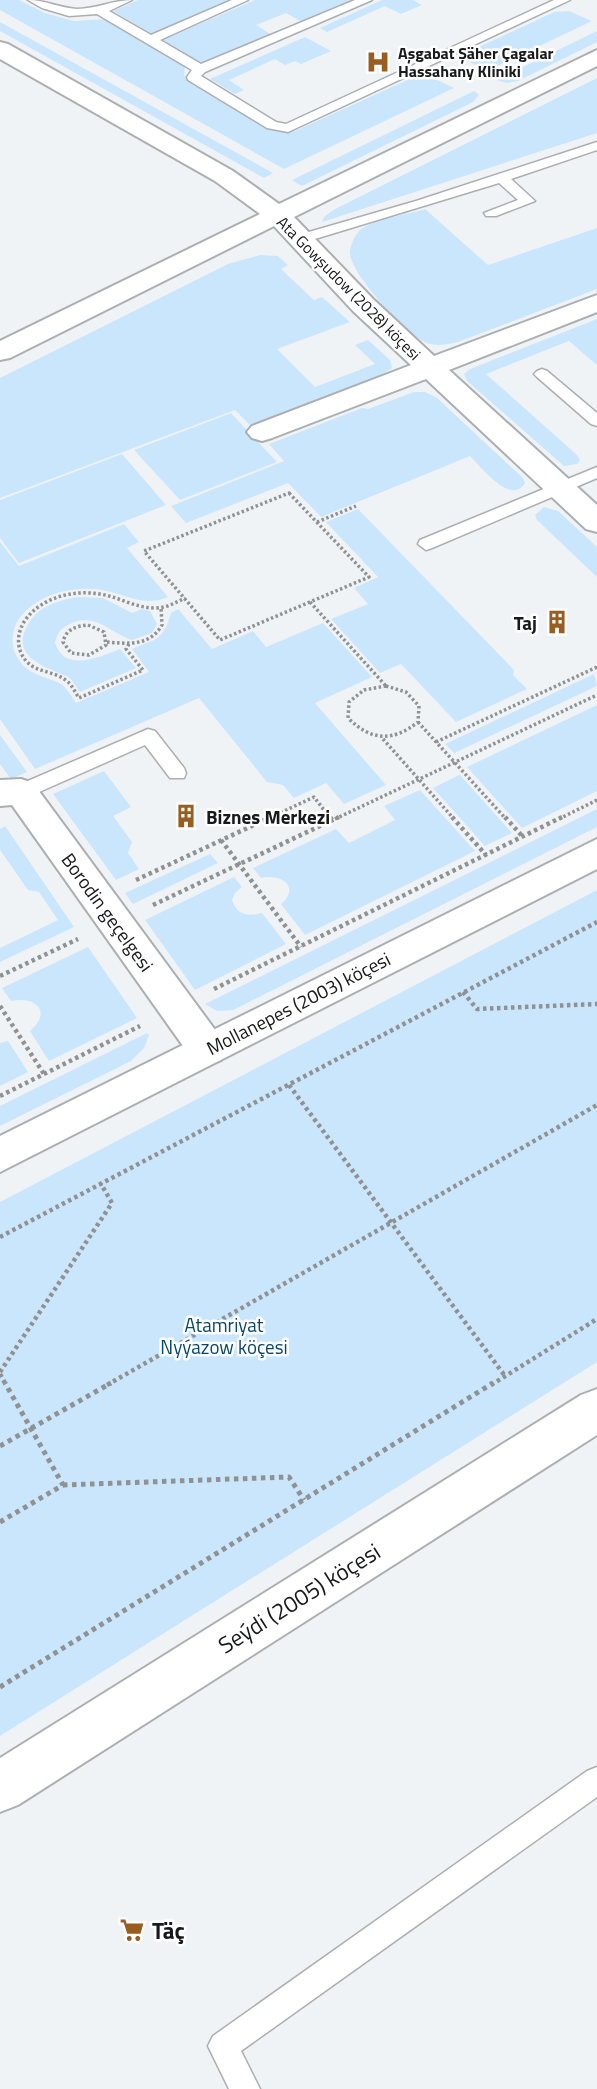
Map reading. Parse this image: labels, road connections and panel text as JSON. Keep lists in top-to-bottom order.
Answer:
{
  "streets": {
    "street": [
      "Ata Gowşudow (2028) köçesi",
      "Borodin geçelgesi",
      "Mollanepes (2003) köçesi",
      "Seýdi (2005) köçesi"
    ]
  },
  "crossings": [
    ["Borodin geçelgesi", "Mollanepes (2003) köçesi"]
  ],
  "parks": ["Atamriyat Nyýazow köçesi"],
  "places": {
    "hospital": ["Aşgabat Şäher Çagalar Hassahany Kliniki"],
    "building": ["Taj", "Biznes Merkezi"],
    "supermarket": ["Täç"]
  }
}
